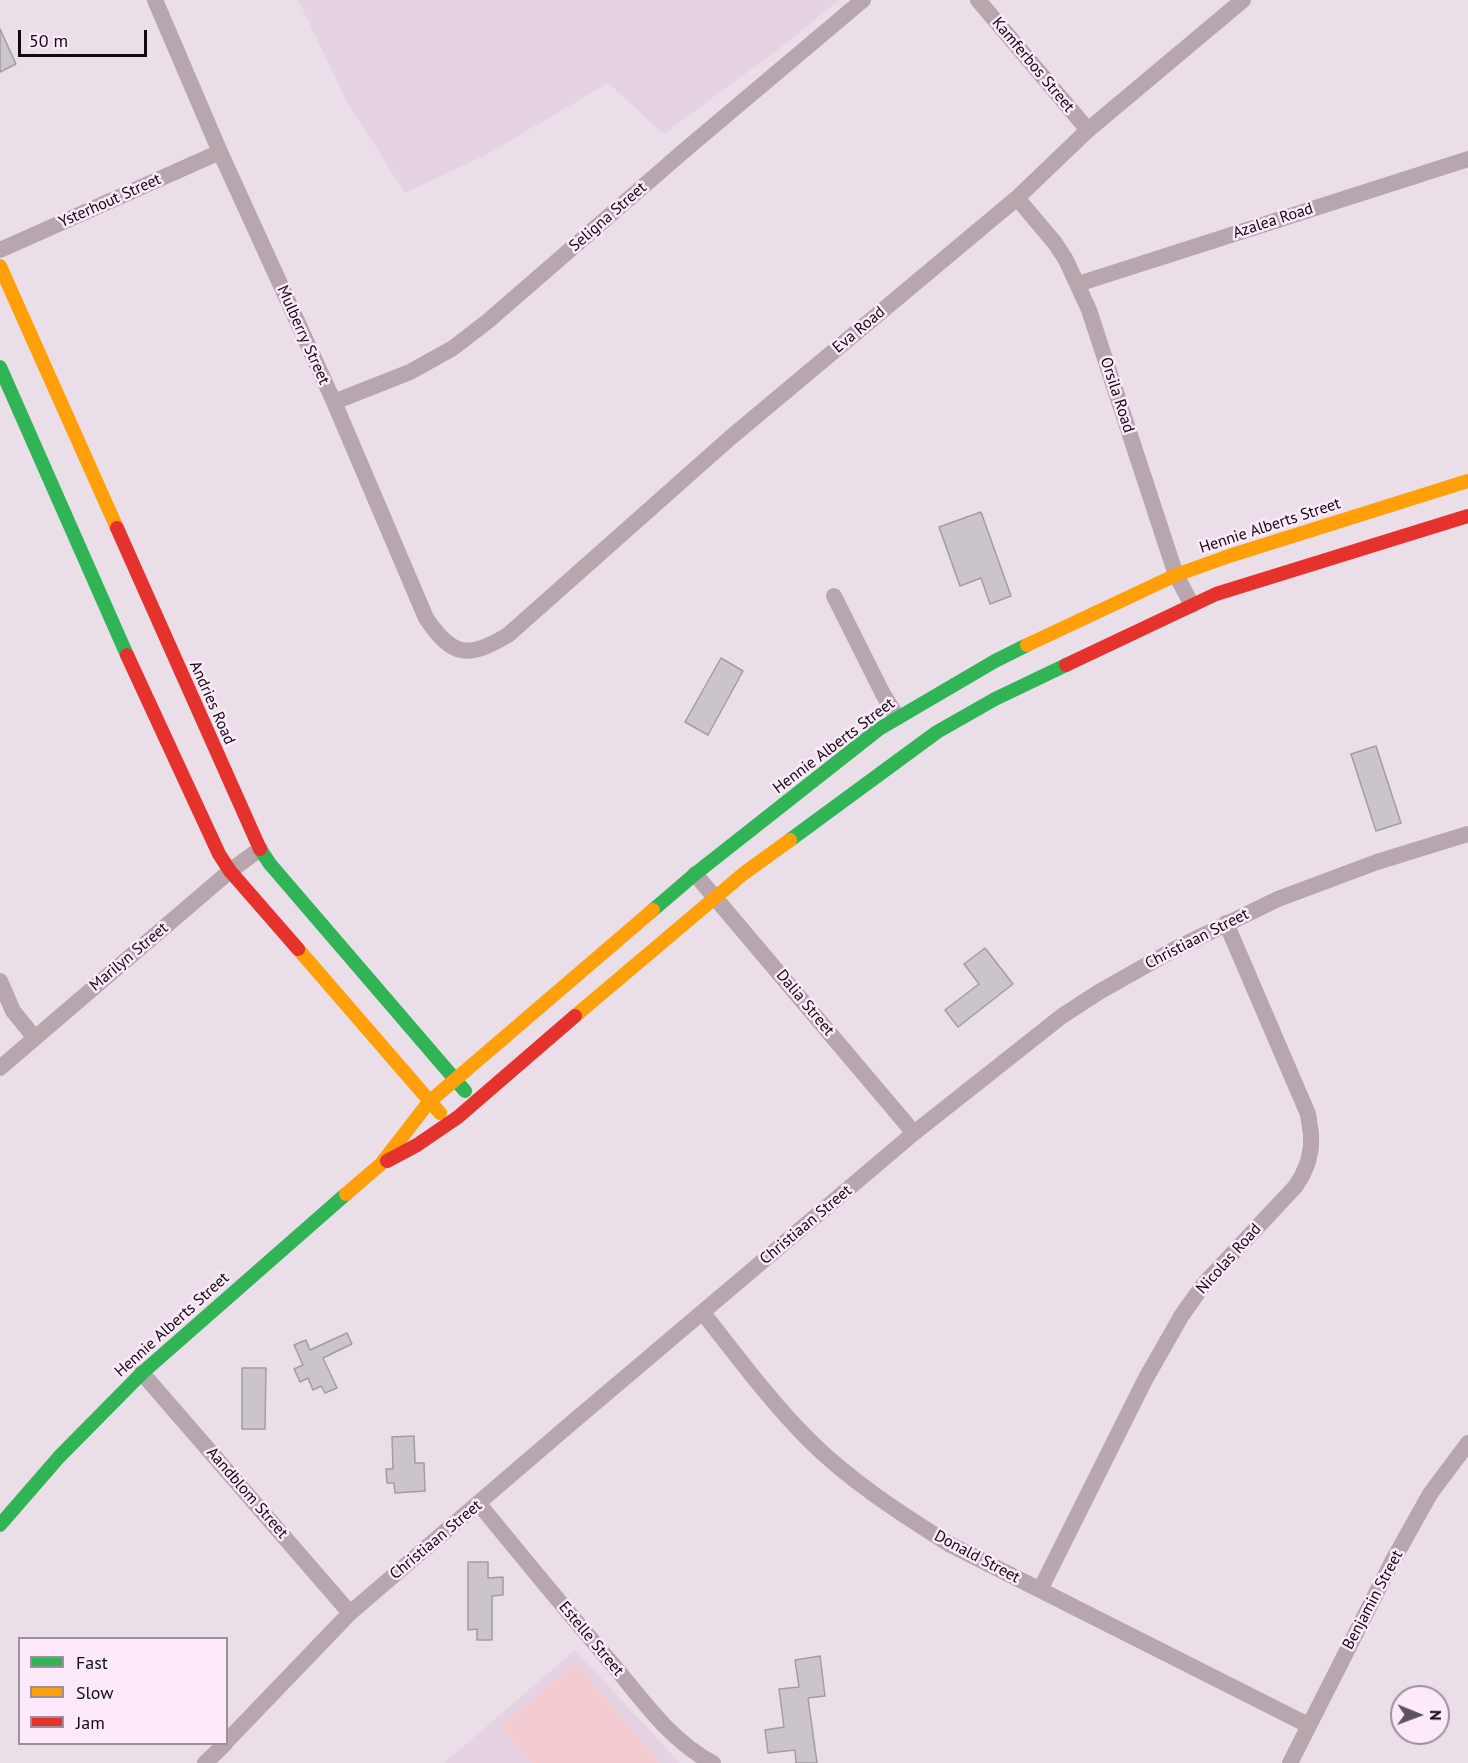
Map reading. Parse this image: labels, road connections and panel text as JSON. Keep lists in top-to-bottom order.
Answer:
{
  "streets": {
    "street": [
      "Kamferbos Street",
      "Ysterhout Street",
      "Seligna Street",
      "Azalea Road",
      "Eva Road",
      "Mulberry Street",
      "Orsila Road",
      "Hennie Alberts Street",
      "Andries Road",
      "Christiaan Street",
      "Marilyn Street",
      "Dalia Street",
      "Nicolas Road",
      "Aandblom Street",
      "Donald Street",
      "Benjamin Street",
      "Estelle Street"
    ]
  },
  "crossings": [
    ["Kamferbos Street", "Eva Road"],
    ["Ysterhout Street", "Mulberry Street"],
    ["Seligna Street", "Mulberry Street"],
    ["Azalea Road", "Orsila Road"],
    ["Eva Road", "Mulberry Street"],
    ["Eva Road", "Orsila Road"],
    ["Orsila Road", "Hennie Alberts Street"],
    ["Hennie Alberts Street", "Andries Road"],
    ["Hennie Alberts Street", "Dalia Street"],
    ["Hennie Alberts Street", "Aandblom Street"],
    ["Andries Road", "Marilyn Street"],
    ["Christiaan Street", "Dalia Street"],
    ["Christiaan Street", "Nicolas Road"],
    ["Christiaan Street", "Aandblom Street"],
    ["Christiaan Street", "Donald Street"],
    ["Christiaan Street", "Estelle Street"],
    ["Nicolas Road", "Donald Street"],
    ["Donald Street", "Benjamin Street"]
  ],
  "legend": ["Fast", "Slow", "Jam"],
  "scale_bar": "50 m",
  "north": "right"
}
